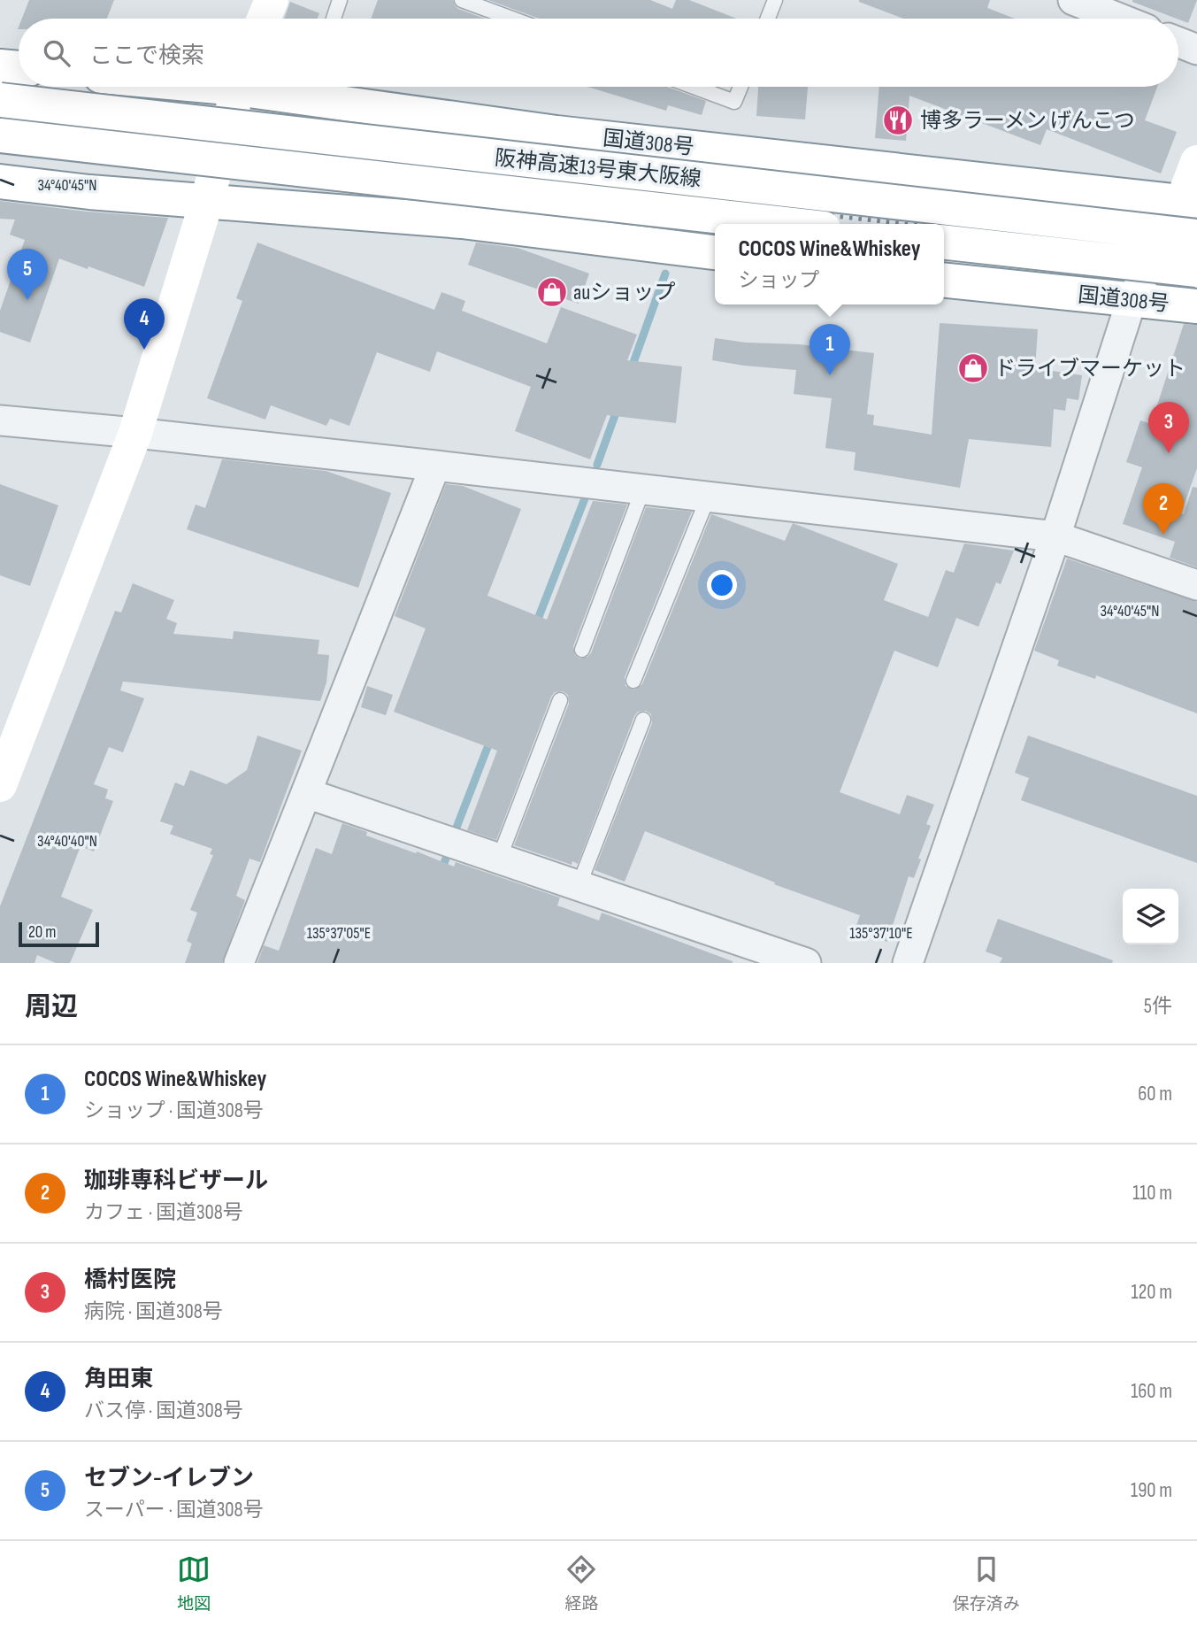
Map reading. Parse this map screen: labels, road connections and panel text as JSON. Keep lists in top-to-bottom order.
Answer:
{
  "streets": {
    "main road": ["国道308号", "阪神高速13号東大阪線"]
  },
  "places": {
    "restaurant": ["博多ラーメン げんこつ"],
    "shop": ["auショップ", "ドライブマーケット"]
  },
  "scale_bar": "20 m",
  "page": {
    "search": "ここで検索",
    "popup": ["COCOS Wine&Whiskey", "ショップ"],
    "pins": [
      "5",
      "4",
      "1",
      "3",
      "2"
    ],
    "scale": "20 m",
    "heading": ["周辺", "5件"],
    "list": [
      {
        "mark": "1",
        "name": "COCOS Wine&Whiskey",
        "note": "ショップ · 国道308号",
        "value": "60 m"
      },
      {
        "mark": "2",
        "name": "珈琲専科ビザール",
        "note": "カフェ · 国道308号",
        "value": "110 m"
      },
      {
        "mark": "3",
        "name": "橋村医院",
        "note": "病院 · 国道308号",
        "value": "120 m"
      },
      {
        "mark": "4",
        "name": "角田東",
        "note": "バス停 · 国道308号",
        "value": "160 m"
      },
      {
        "mark": "5",
        "name": "セブン-イレブン",
        "note": "スーパー · 国道308号",
        "value": "190 m"
      }
    ],
    "nav": ["地図", "経路", "保存済み"]
  },
  "coordinates": [
    "34°40'45\"N",
    "34°40'40\"N",
    "135°37'05\"E",
    "135°37'10\"E"
  ]
}
